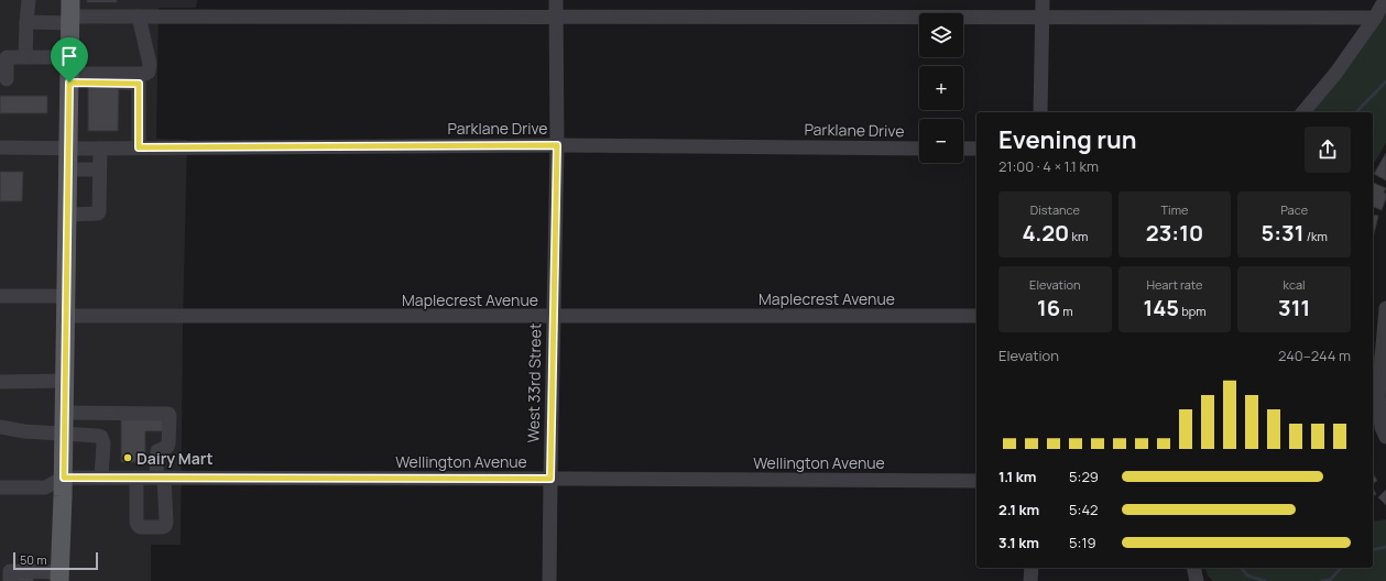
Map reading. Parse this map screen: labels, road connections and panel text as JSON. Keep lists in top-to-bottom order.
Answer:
{
  "streets": {
    "street": [
      "Parklane Drive",
      "Maplecrest Avenue",
      "West 33rd Street",
      "Wellington Avenue"
    ]
  },
  "crossings": [
    ["Parklane Drive", "West 33rd Street"],
    ["Maplecrest Avenue", "West 33rd Street"],
    ["West 33rd Street", "Wellington Avenue"]
  ],
  "places": ["Dairy Mart"],
  "scale_bar": "50 m",
  "page": {
    "map_buttons": ["+", "−"],
    "heading": ["Evening run", "21:00 · 4 × 1.1 km"],
    "stats": [
      ["Distance", "4.20 km"],
      ["Time", "23:10"],
      ["Pace", "5:31 /km"],
      ["Elevation", "16 m"],
      ["Heart rate", "145 bpm"],
      ["kcal", "311"]
    ],
    "chart": ["Elevation", "240–244 m"],
    "list": [
      {
        "name": "1.1 km",
        "note": "5:29"
      },
      {
        "name": "2.1 km",
        "note": "5:42"
      },
      {
        "name": "3.1 km",
        "note": "5:19"
      }
    ],
    "scale": "50 m"
  }
}
